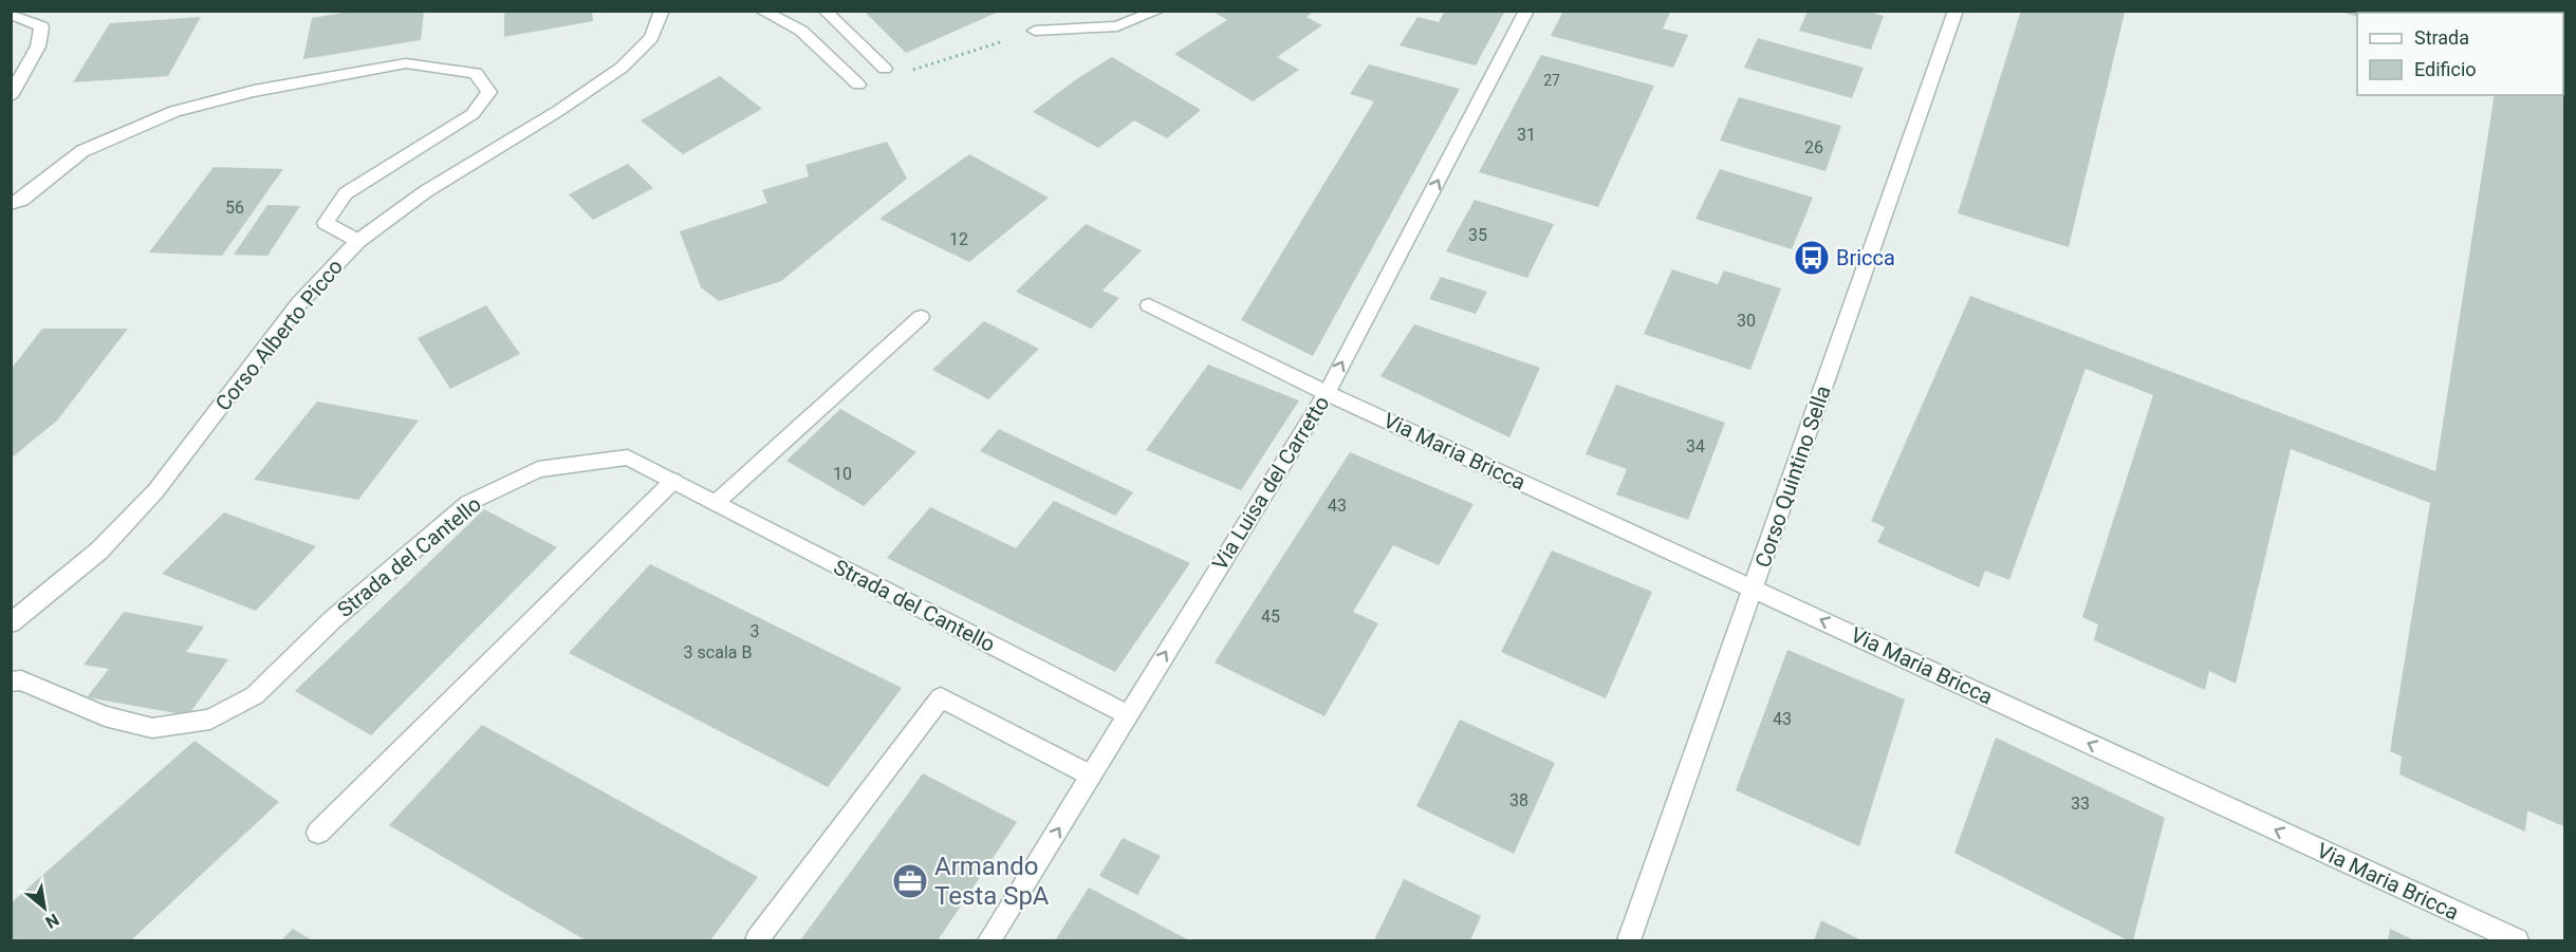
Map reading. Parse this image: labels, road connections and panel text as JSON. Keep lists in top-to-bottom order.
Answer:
{
  "streets": {
    "street": [
      "Corso Alberto Picco",
      "Via Maria Bricca",
      "Corso Quintino Sella",
      "Via Luisa del Carretto",
      "Strada del Cantello"
    ]
  },
  "crossings": [
    ["Via Maria Bricca", "Corso Quintino Sella"],
    ["Via Maria Bricca", "Via Luisa del Carretto"],
    ["Via Luisa del Carretto", "Strada del Cantello"]
  ],
  "one_way": ["Via Maria Bricca", "Via Luisa del Carretto"],
  "places": {
    "bus stop": ["Bricca"],
    "office": ["Armando Testa SpA"]
  },
  "house_numbers": [
    "27",
    "31",
    "26",
    "56",
    "35",
    "12",
    "30",
    "34",
    "10",
    "43",
    "45",
    "3",
    "3 scala B",
    "43",
    "38",
    "33"
  ],
  "legend": ["Strada", "Edificio"],
  "north": "bottom right"
}
